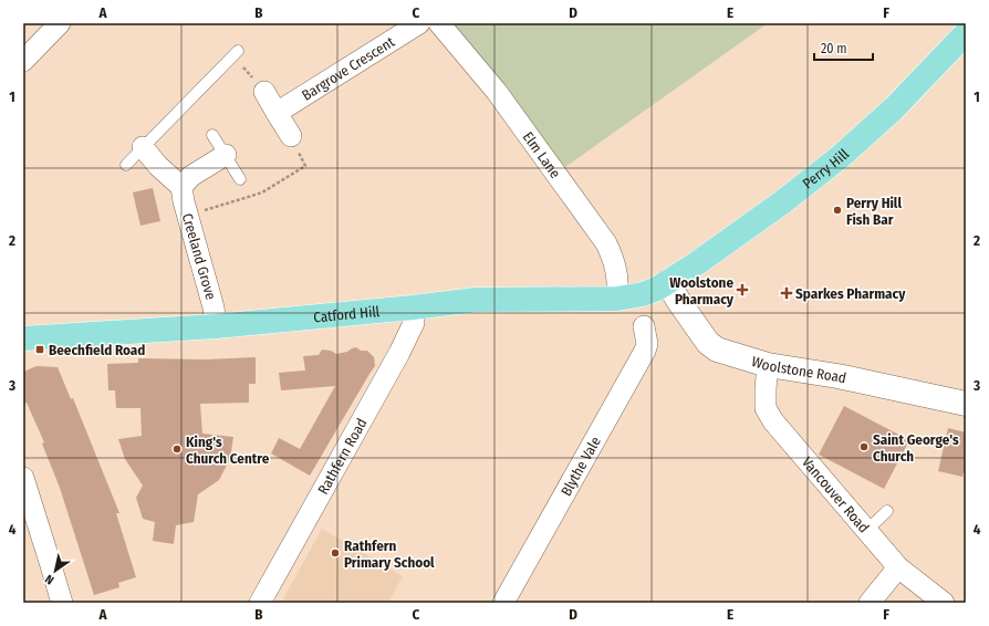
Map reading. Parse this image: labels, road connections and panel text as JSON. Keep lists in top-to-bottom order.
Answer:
{
  "streets": {
    "main road": ["Perry Hill", "Catford Hill"],
    "street": [
      "Bargrove Crescent",
      "Elm Lane",
      "Creeland Grove",
      "Woolstone Road",
      "Rathfern Road",
      "Blythe Vale",
      "Vancouver Road"
    ]
  },
  "crossings": [
    ["Elm Lane", "Catford Hill"],
    ["Perry Hill", "Catford Hill"],
    ["Perry Hill", "Woolstone Road"],
    ["Creeland Grove", "Catford Hill"],
    ["Catford Hill", "Woolstone Road"],
    ["Catford Hill", "Rathfern Road"],
    ["Woolstone Road", "Vancouver Road"]
  ],
  "places": {
    "other": [
      "Perry Hill Fish Bar",
      "Saint George's Church",
      "King's Church Centre",
      "Rathfern Primary School"
    ],
    "health": ["Woolstone Pharmacy", "Sparkes Pharmacy"],
    "transit": ["Beechfield Road"]
  },
  "scale_bar": "20 m",
  "north": "bottom left",
  "grid": {
    "columns": [
      "A",
      "B",
      "C",
      "D",
      "E",
      "F"
    ],
    "rows": [
      "1",
      "2",
      "3",
      "4"
    ]
  }
}
